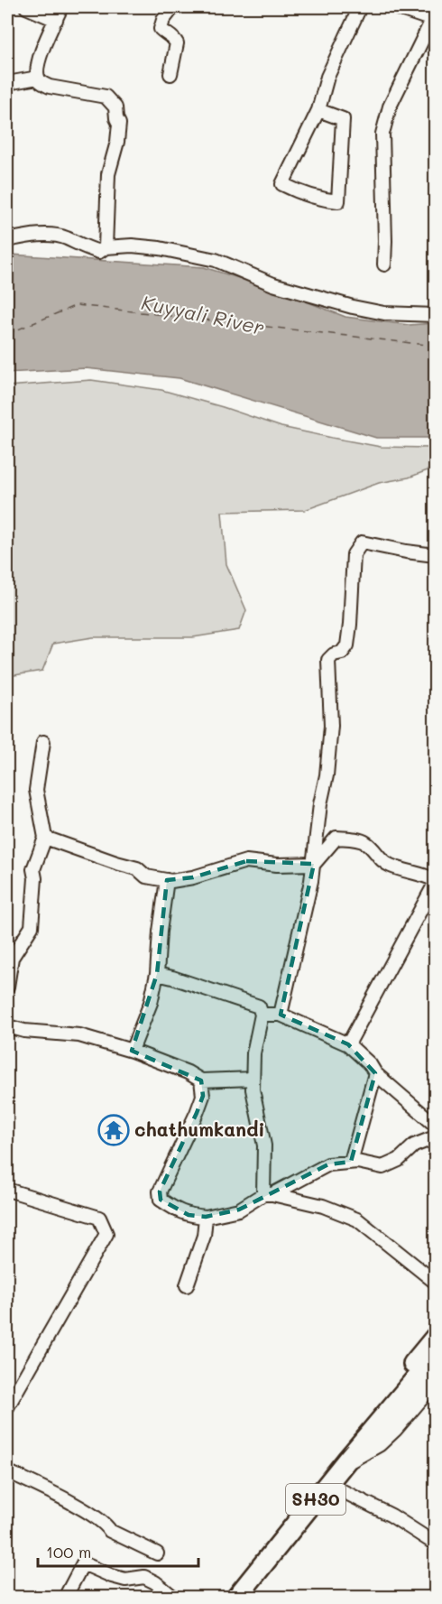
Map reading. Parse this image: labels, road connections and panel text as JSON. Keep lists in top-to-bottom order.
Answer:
{
  "streets": {
    "main road": ["SH30"]
  },
  "water": ["Kuyyali River"],
  "places": {
    "temple": ["chathumkandi"]
  },
  "scale_bar": "100 m"
}
